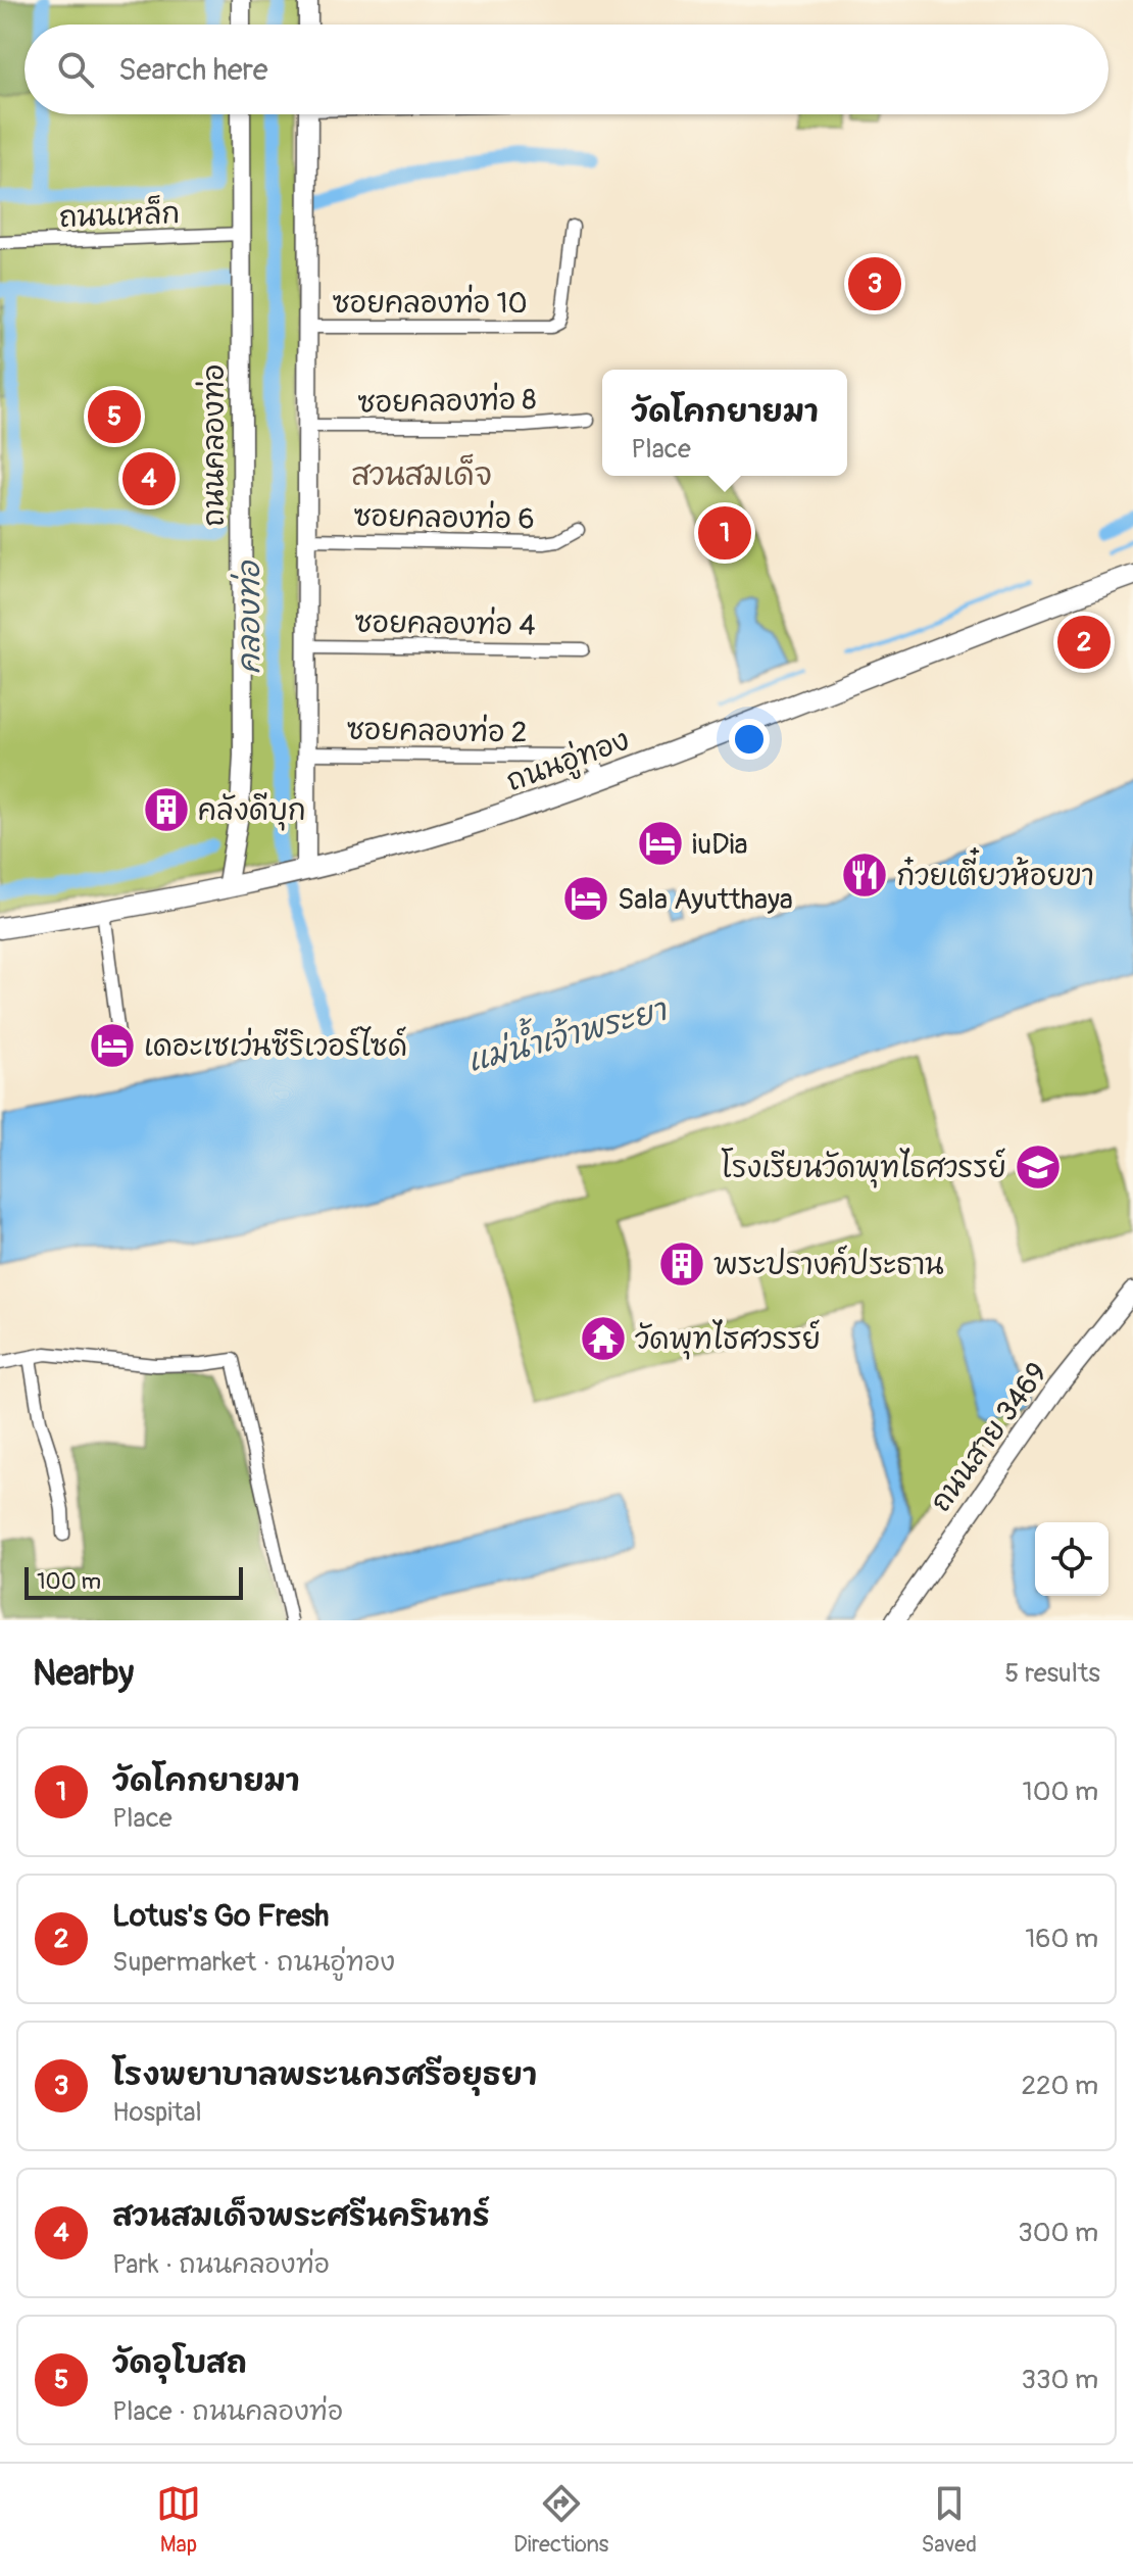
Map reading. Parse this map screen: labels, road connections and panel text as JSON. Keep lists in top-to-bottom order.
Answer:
{
  "streets": {
    "main road": ["ถนนอู่ทอง"],
    "street": [
      "ถนนเหล็ก",
      "ซอยคลองท่อ 10",
      "ซอยคลองท่อ 8",
      "ถนนคลองท่อ",
      "ซอยคลองท่อ 6",
      "ซอยคลองท่อ 4",
      "ซอยคลองท่อ 2",
      "ถนนสาย 3469"
    ]
  },
  "crossings": [
    ["ถนนเหล็ก", "ถนนคลองท่อ"],
    ["ถนนคลองท่อ", "ถนนอู่ทอง"],
    ["ซอยคลองท่อ 2", "ถนนอู่ทอง"]
  ],
  "districts": ["สวนสมเด็จ"],
  "water": ["คลองท่อ", "แม่น้ำเจ้าพระยา"],
  "places": {
    "building": ["คลังดีบุก", "พระปรางค์ประธาน"],
    "hotel": ["iuDia", "Sala Ayutthaya", "เดอะเซเว่นซีริเวอร์ไซด์"],
    "restaurant": ["ก๋วยเตี๋ยวห้อยขา"],
    "school or university": ["โรงเรียนวัดพุทไธศวรรย์"],
    "temple": ["วัดพุทไธศวรรย์"]
  },
  "scale_bar": "100 m",
  "page": {
    "search": "Search here",
    "pins": [
      "3",
      "5",
      "4",
      "1",
      "2"
    ],
    "popup": ["วัดโคกยายมา", "Place"],
    "scale": "100 m",
    "heading": ["Nearby", "5 results"],
    "list": [
      {
        "mark": "1",
        "name": "วัดโคกยายมา",
        "note": "Place",
        "value": "100 m"
      },
      {
        "mark": "2",
        "name": "Lotus's Go Fresh",
        "note": "Supermarket · ถนนอู่ทอง",
        "value": "160 m"
      },
      {
        "mark": "3",
        "name": "โรงพยาบาลพระนครศรีอยุธยา",
        "note": "Hospital",
        "value": "220 m"
      },
      {
        "mark": "4",
        "name": "สวนสมเด็จพระศรีนครินทร์",
        "note": "Park · ถนนคลองท่อ",
        "value": "300 m"
      },
      {
        "mark": "5",
        "name": "วัดอุโบสถ",
        "note": "Place · ถนนคลองท่อ",
        "value": "330 m"
      }
    ],
    "nav": ["Map", "Directions", "Saved"]
  }
}
